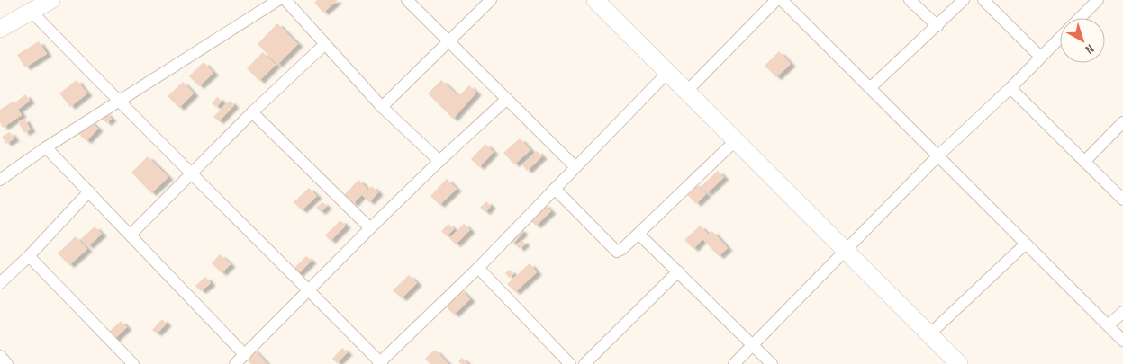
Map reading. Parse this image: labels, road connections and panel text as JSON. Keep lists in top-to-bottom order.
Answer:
{
  "north": "bottom right"
}
